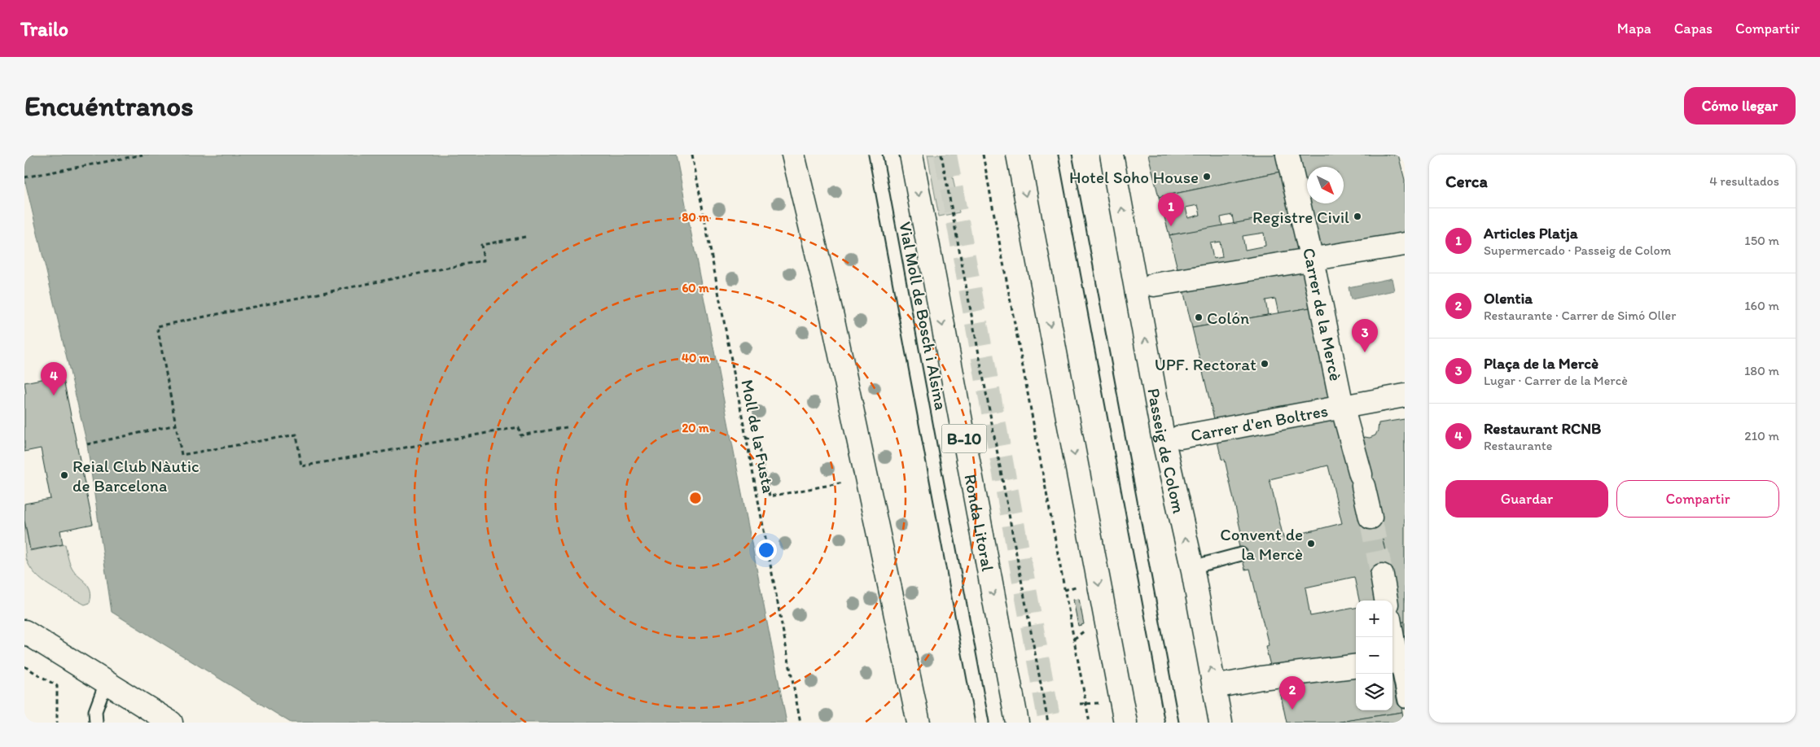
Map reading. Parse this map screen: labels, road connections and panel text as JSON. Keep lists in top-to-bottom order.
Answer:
{
  "streets": {
    "main road": [
      "Carrer de la Mercè",
      "Carrer d'en Boltres",
      "B-10",
      "Passeig de Colom",
      "Ronda Litoral"
    ],
    "lane": ["Vial Moll de Bosch i Alsina"],
    "path": ["Moll de la Fusta"]
  },
  "crossings": [
    ["Carrer de la Mercè", "Carrer d'en Boltres"]
  ],
  "places": [
    "Hotel Soho House",
    "Registre Civil",
    "Colón",
    "UPF. Rectorat",
    "Reial Club Nàutic de Barcelona",
    "Convent de la Mercè"
  ],
  "north": "bottom right",
  "page": {
    "header": "Trailo",
    "nav": ["Mapa", "Capas", "Compartir"],
    "buttons": [
      "Cómo llegar",
      ["Guardar", "Compartir"]
    ],
    "title": "Encuéntranos",
    "heading": ["Cerca", "4 resultados"],
    "pins": [
      "1",
      "3",
      "4",
      "2"
    ],
    "list": [
      {
        "mark": "1",
        "name": "Articles Platja",
        "note": "Supermercado · Passeig de Colom",
        "value": "150 m"
      },
      {
        "mark": "2",
        "name": "Olentia",
        "note": "Restaurante · Carrer de Simó Oller",
        "value": "160 m"
      },
      {
        "mark": "3",
        "name": "Plaça de la Mercè",
        "note": "Lugar · Carrer de la Mercè",
        "value": "180 m"
      },
      {
        "mark": "4",
        "name": "Restaurant RCNB",
        "note": "Restaurante",
        "value": "210 m"
      }
    ],
    "map_buttons": ["+", "−"]
  },
  "rings": [
    "80 m",
    "60 m",
    "40 m",
    "20 m"
  ]
}
